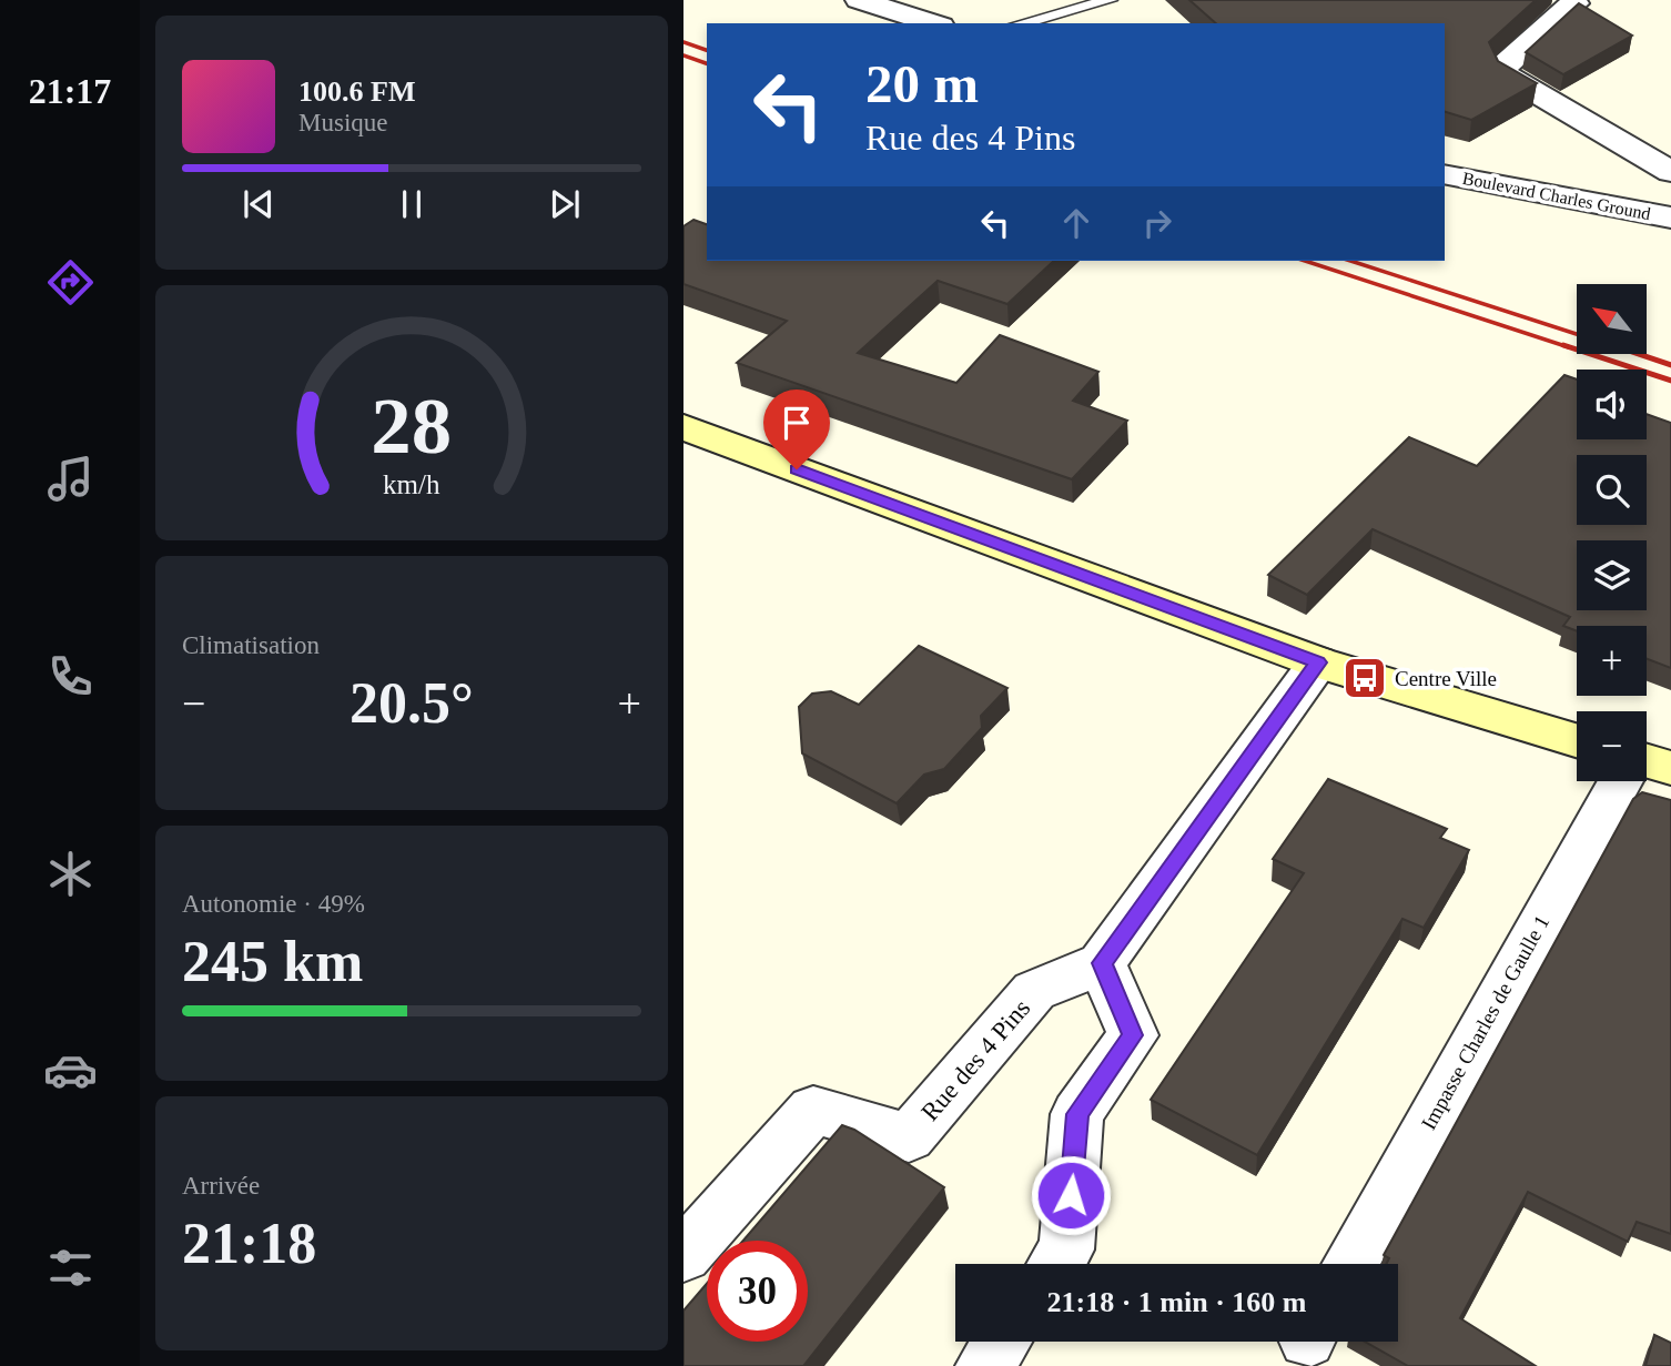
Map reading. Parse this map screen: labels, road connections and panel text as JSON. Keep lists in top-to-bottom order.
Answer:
{
  "streets": {
    "street": ["Boulevard Charles Ground", "Impasse Charles de Gaulle 1", "Rue des 4 Pins"]
  },
  "places": {
    "bus stop": ["Centre Ville"]
  },
  "north": "top left",
  "page": {
    "tabs": "21:17",
    "turn": ["20 m", "Rue des 4 Pins"],
    "song": ["100.6 FM", "Musique"],
    "map_buttons": ["+", "−"],
    "tile": [
      "Climatisation",
      ["Autonomie · 49%", "245 km"],
      ["Arrivée", "21:18"]
    ],
    "heat": ["−", "20.5°", "+"],
    "limit": "30",
    "trip": "21:18 · 1 min · 160 m",
    "gauge": ["28", "km/h"]
  }
}
